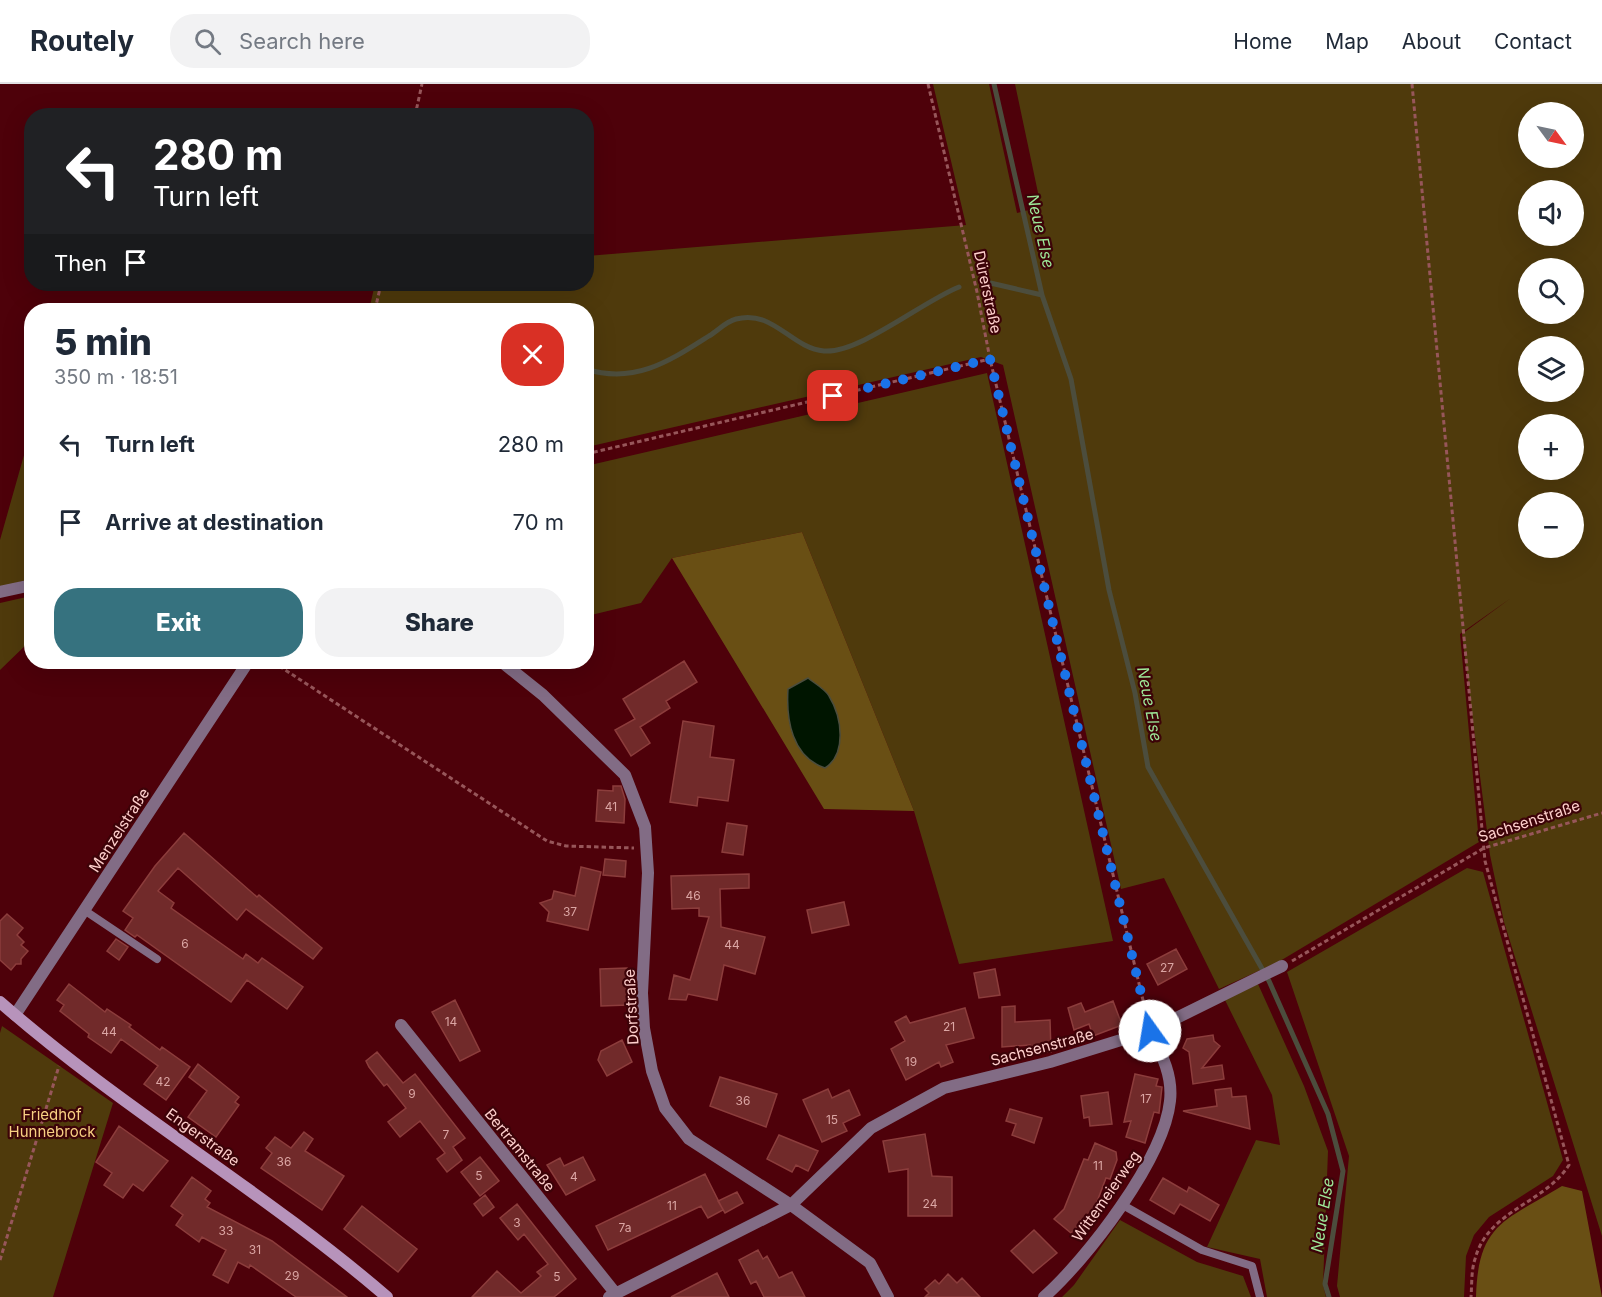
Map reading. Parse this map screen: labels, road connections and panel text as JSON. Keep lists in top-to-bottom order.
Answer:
{
  "streets": {
    "main road": ["Engerstraße"],
    "street": [
      "Sachsenstraße",
      "Menzelstraße",
      "Dorfstraße",
      "Bertramstraße",
      "Wittemeierweg"
    ],
    "path": ["Dürerstraße"]
  },
  "crossings": [
    ["Dürerstraße", "Sachsenstraße"],
    ["Dürerstraße", "Wittemeierweg"],
    ["Sachsenstraße", "Dorfstraße"],
    ["Sachsenstraße", "Bertramstraße"],
    ["Sachsenstraße", "Wittemeierweg"],
    ["Menzelstraße", "Engerstraße"]
  ],
  "water": ["Neue Else"],
  "parks": ["Friedhof Hunnebrock"],
  "house_numbers": [
    "41",
    "46",
    "37",
    "6",
    "44",
    "27",
    "14",
    "21",
    "44",
    "19",
    "42",
    "9",
    "17",
    "36",
    "15",
    "7",
    "36",
    "11",
    "5",
    "4",
    "24",
    "11",
    "3",
    "7a",
    "33",
    "31",
    "29",
    "5"
  ],
  "north": "bottom right",
  "page": {
    "header": "Routely",
    "search": "Search here",
    "nav": [
      "Home",
      "Map",
      "About",
      "Contact"
    ],
    "map_buttons": ["+", "−"],
    "turn": ["280 m", "Turn left"],
    "then": "Then",
    "heading": ["5 min", "350 m · 18:51"],
    "list": [
      {
        "name": "Turn left",
        "value": "280 m"
      },
      {
        "name": "Arrive at destination",
        "value": "70 m"
      }
    ],
    "buttons": ["Exit", "Share"]
  }
}
